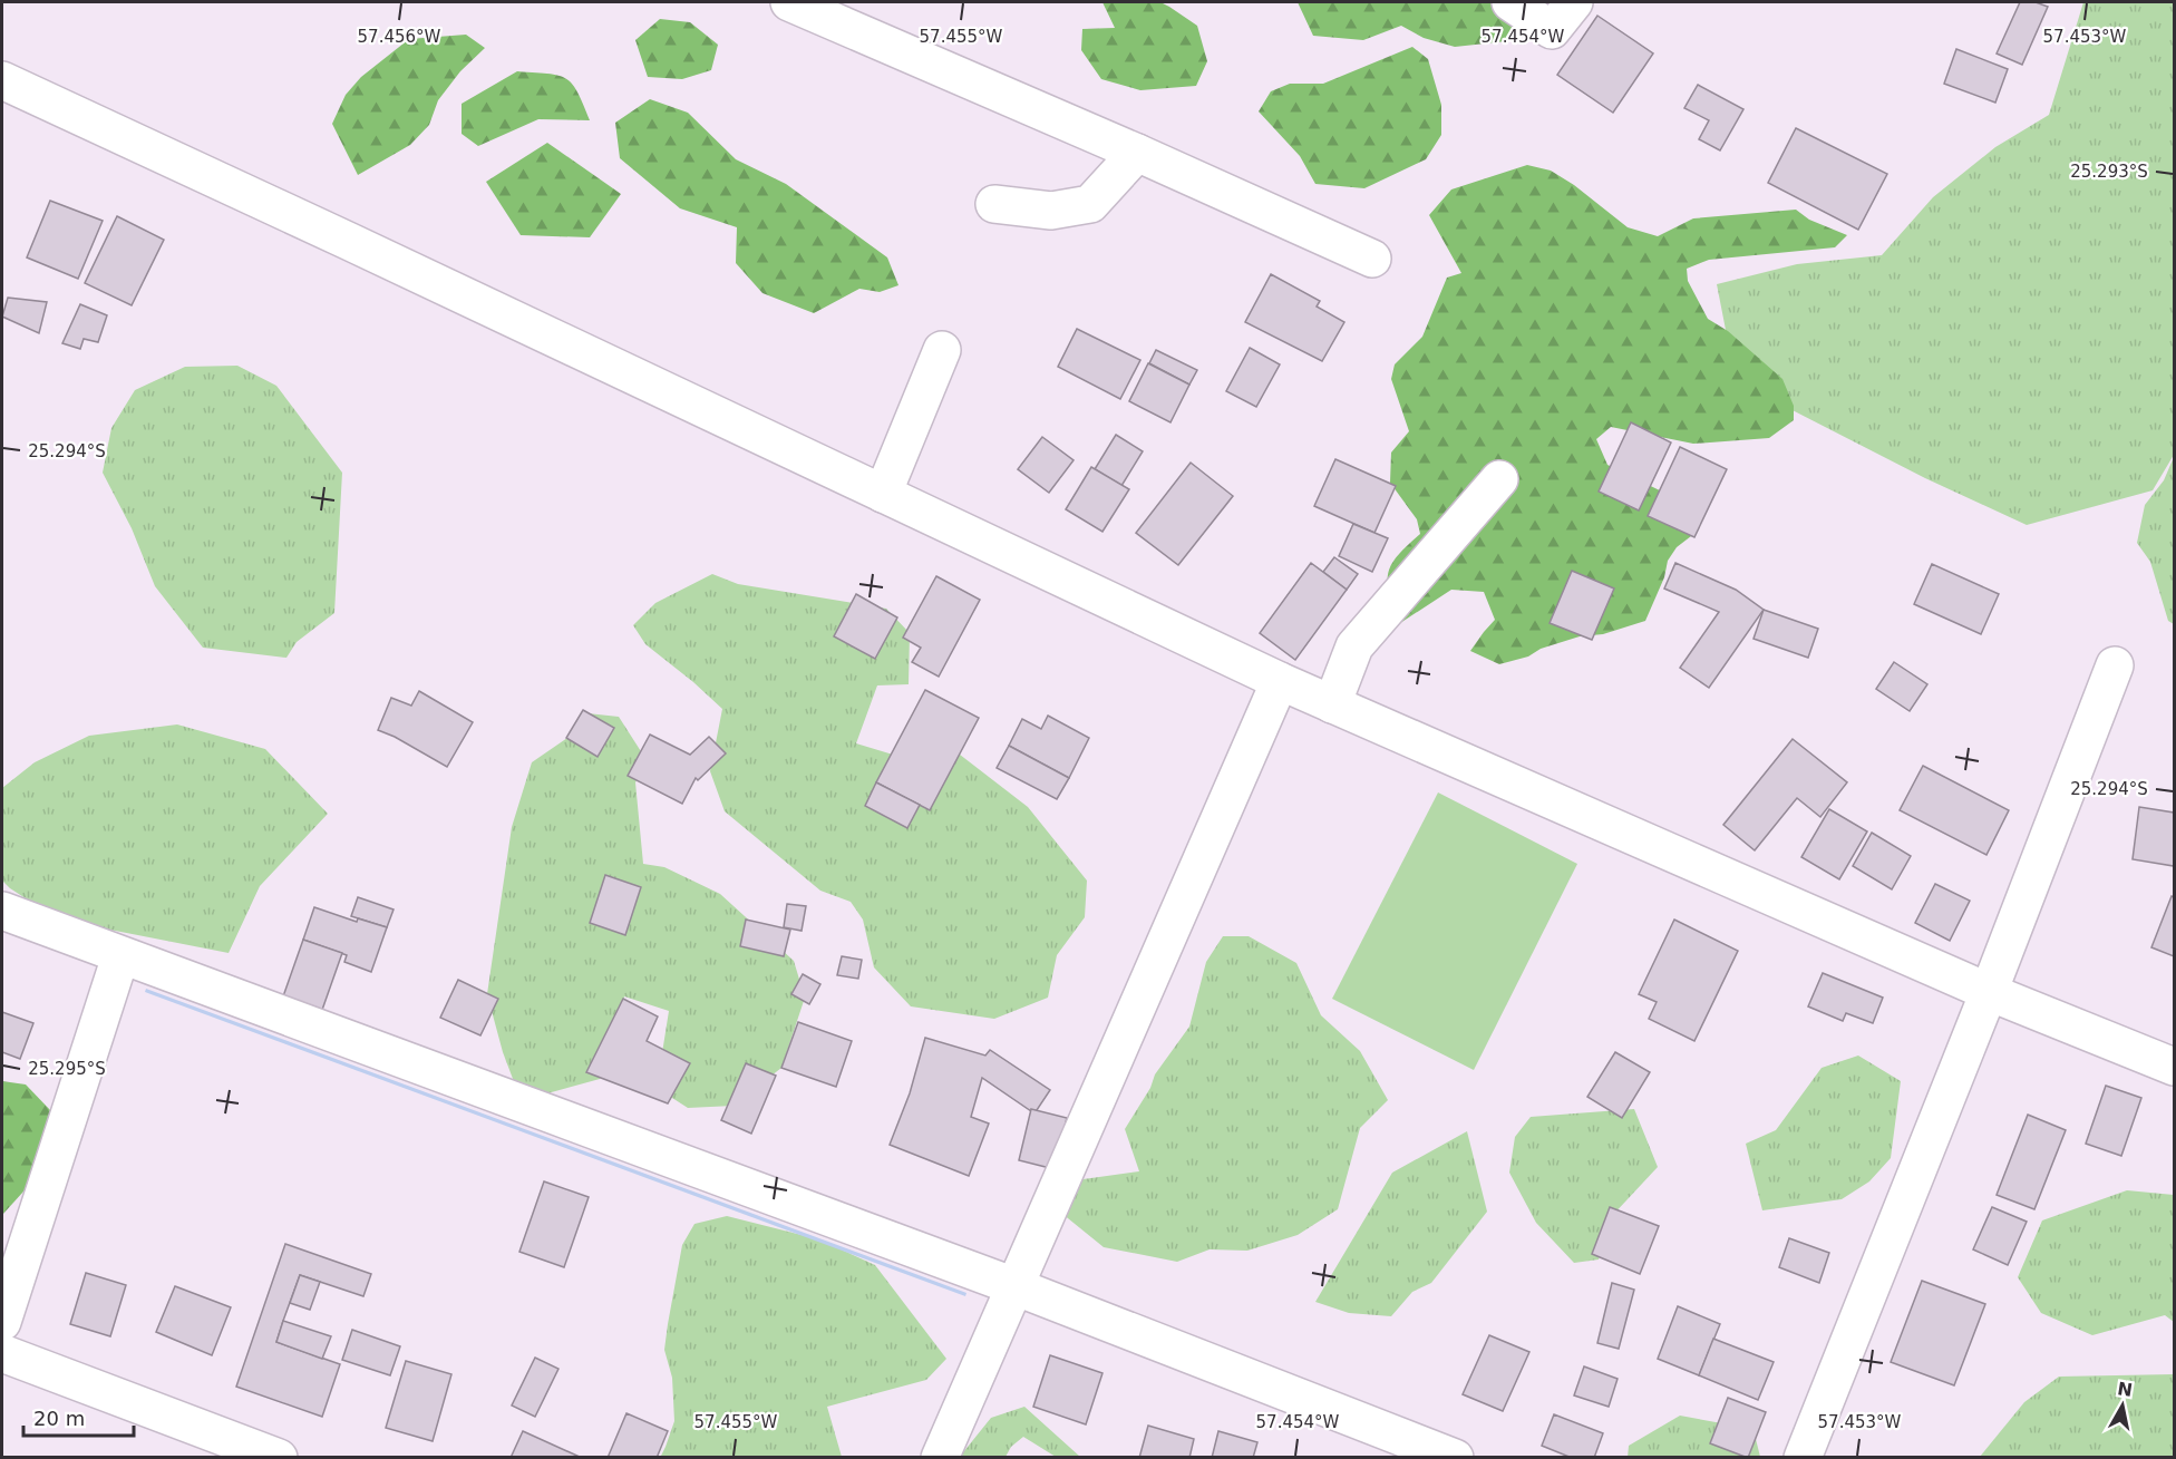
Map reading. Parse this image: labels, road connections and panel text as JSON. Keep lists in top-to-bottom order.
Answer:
{
  "scale_bar": "20 m",
  "north": "top",
  "coordinates": [
    "57.456°W",
    "57.455°W",
    "57.454°W",
    "57.453°W",
    "25.293°S",
    "25.294°S",
    "25.295°S"
  ]
}
